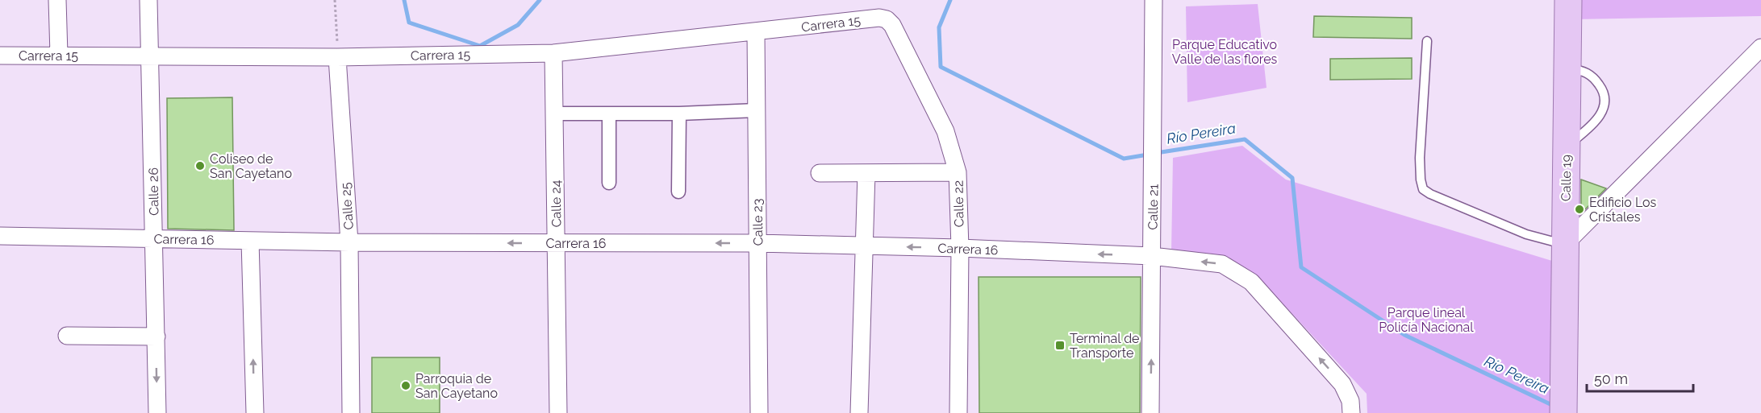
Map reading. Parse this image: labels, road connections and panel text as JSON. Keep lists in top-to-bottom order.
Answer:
{
  "streets": {
    "main road": ["Calle 19"],
    "street": [
      "Carrera 15",
      "Calle 26",
      "Calle 24",
      "Calle 22",
      "Calle 25",
      "Calle 21",
      "Calle 23",
      "Carrera 16"
    ]
  },
  "crossings": [
    ["Carrera 15", "Calle 26"],
    ["Carrera 15", "Calle 24"],
    ["Carrera 15", "Calle 22"],
    ["Carrera 15", "Calle 25"],
    ["Carrera 15", "Calle 23"],
    ["Calle 26", "Carrera 16"],
    ["Calle 24", "Carrera 16"],
    ["Calle 22", "Carrera 16"],
    ["Calle 25", "Carrera 16"],
    ["Calle 21", "Carrera 16"],
    ["Calle 23", "Carrera 16"]
  ],
  "one_way": ["Calle 21"],
  "water": ["Río Pereira"],
  "parks": ["Parque Educativo Valle de las flores", "Parque lineal Policía Nacional"],
  "places": {
    "other": ["Coliseo de San Cayetano", "Edificio Los Cristales", "Parroquia de San Cayetano"],
    "transit": ["Terminal de Transporte"]
  },
  "scale_bar": "50 m"
}
